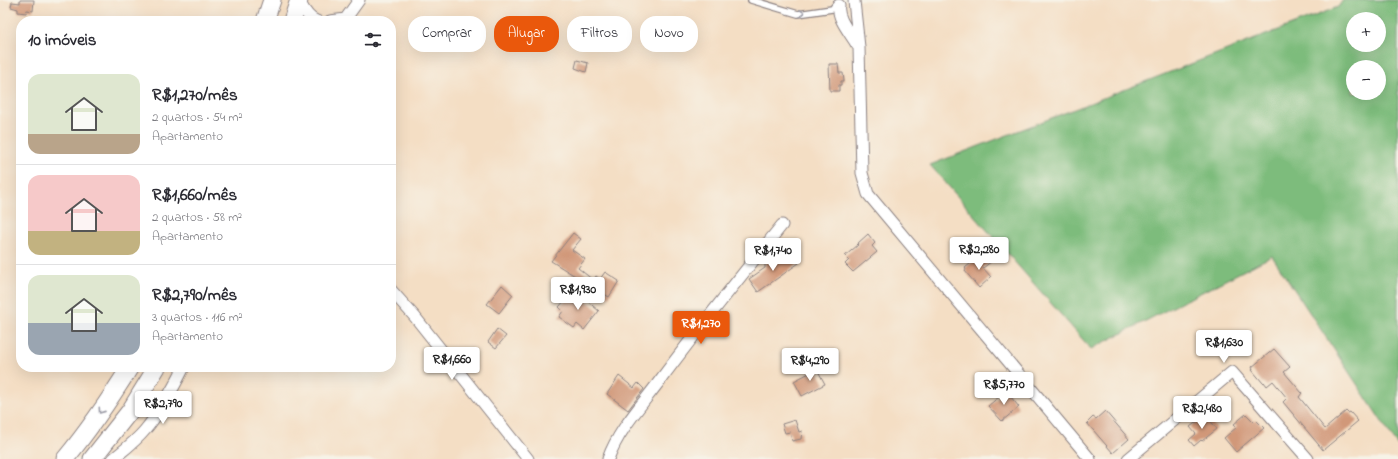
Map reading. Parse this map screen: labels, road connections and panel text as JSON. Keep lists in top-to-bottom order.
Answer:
{
  "page": {
    "map_buttons": ["+", "−"],
    "chip": [
      "Comprar",
      "Alugar",
      "Filtros",
      "Novo"
    ],
    "heading": "10 imóveis",
    "list": [
      {
        "name": "R$1,270/mês",
        "note": "2 quartos · 54 m² · Apartamento"
      },
      {
        "name": "R$1,660/mês",
        "note": "2 quartos · 58 m² · Apartamento"
      },
      {
        "name": "R$2,790/mês",
        "note": "3 quartos · 116 m² · Apartamento"
      }
    ],
    "price": [
      "R$2,280",
      "R$1,740",
      "R$1,930",
      "R$1,270",
      "R$1,630",
      "R$1,660",
      "R$4,290",
      "R$5,770",
      "R$2,790",
      "R$2,480"
    ]
  }
}
